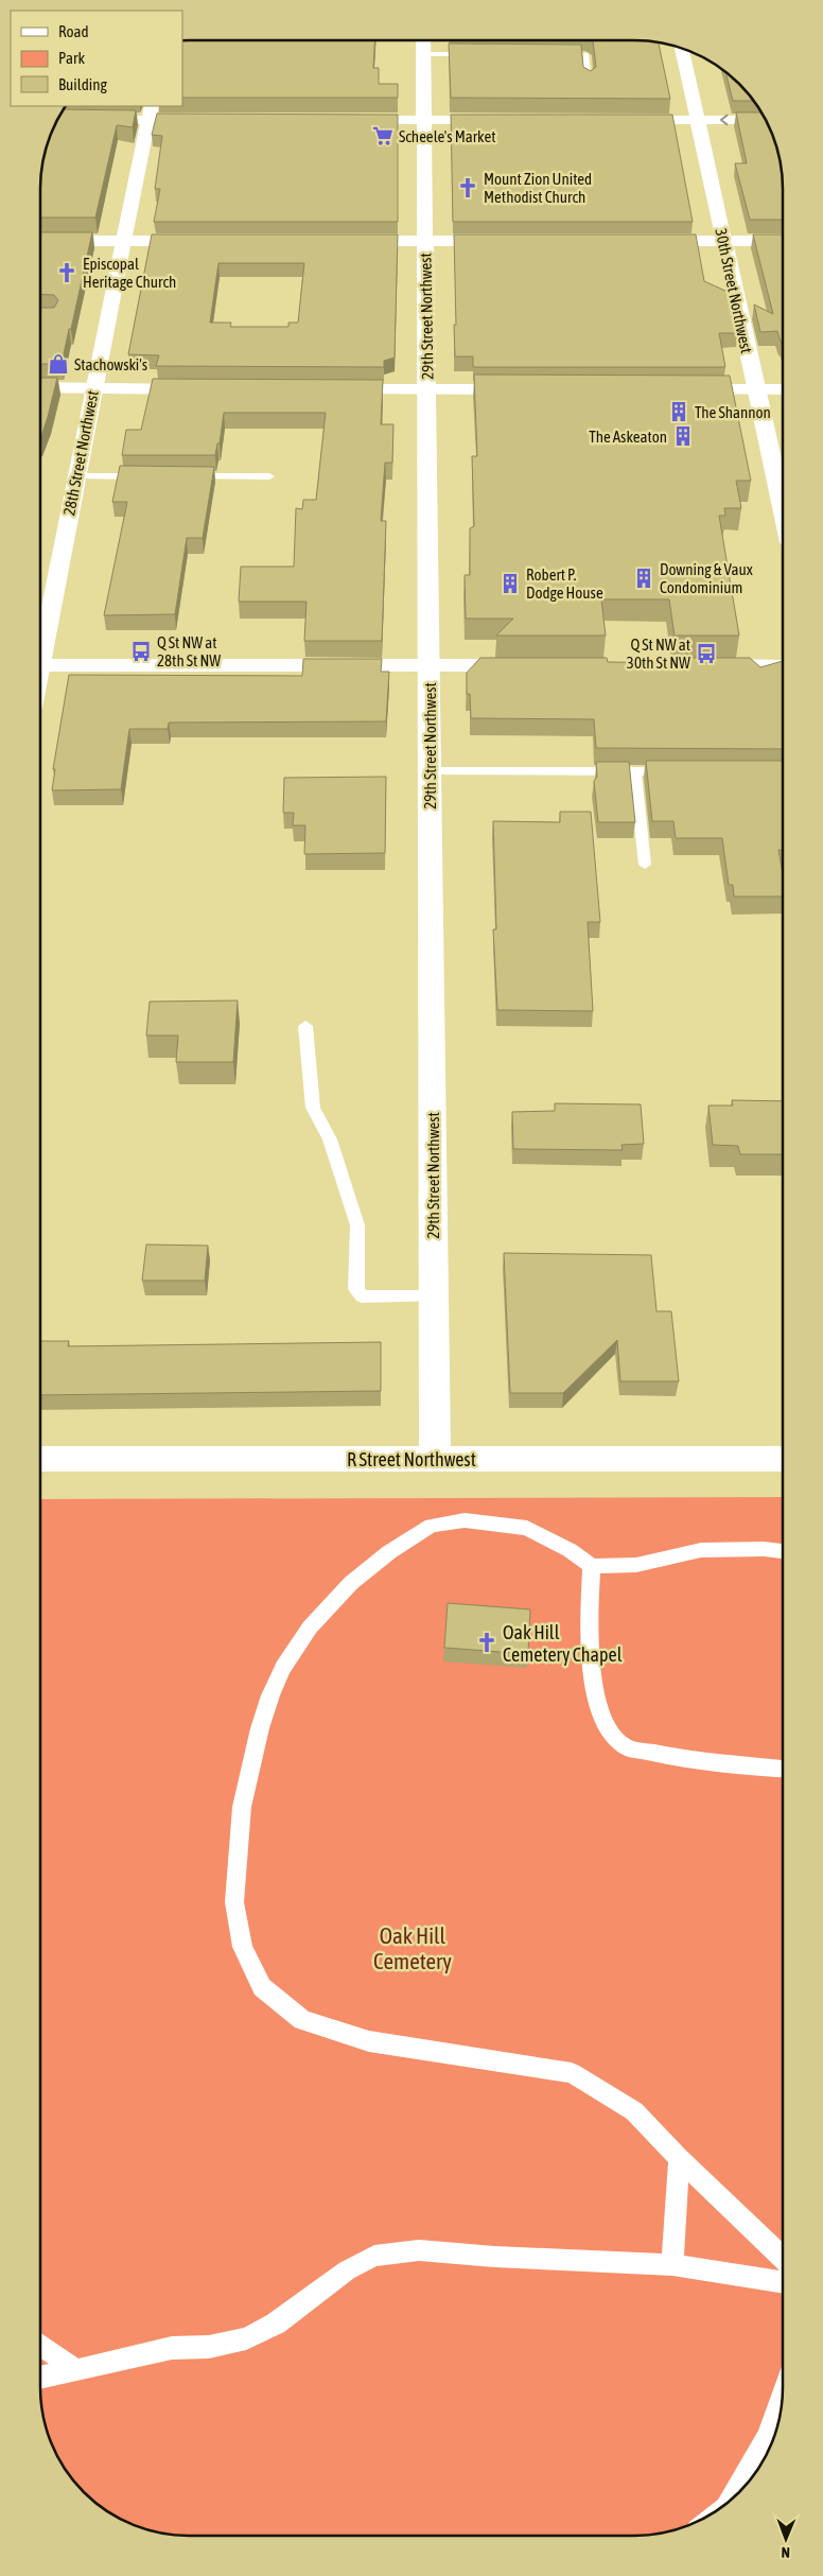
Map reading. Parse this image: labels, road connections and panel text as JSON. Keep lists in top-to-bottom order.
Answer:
{
  "streets": {
    "street": [
      "30th Street Northwest",
      "29th Street Northwest",
      "28th Street Northwest",
      "R Street Northwest"
    ]
  },
  "crossings": [
    ["29th Street Northwest", "R Street Northwest"]
  ],
  "parks": ["Oak Hill Cemetery"],
  "places": {
    "supermarket": ["Scheele's Market"],
    "church": ["Mount Zion United Methodist Church", "Episcopal Heritage Church", "Oak Hill Cemetery Chapel"],
    "shop": ["Stachowski's"],
    "building": [
      "The Shannon",
      "The Askeaton",
      "Downing & Vaux Condominium",
      "Robert P. Dodge House"
    ],
    "bus stop": ["Q St NW at 28th St NW", "Q St NW at 30th St NW"]
  },
  "legend": ["Road", "Park", "Building"],
  "north": "bottom"
}
